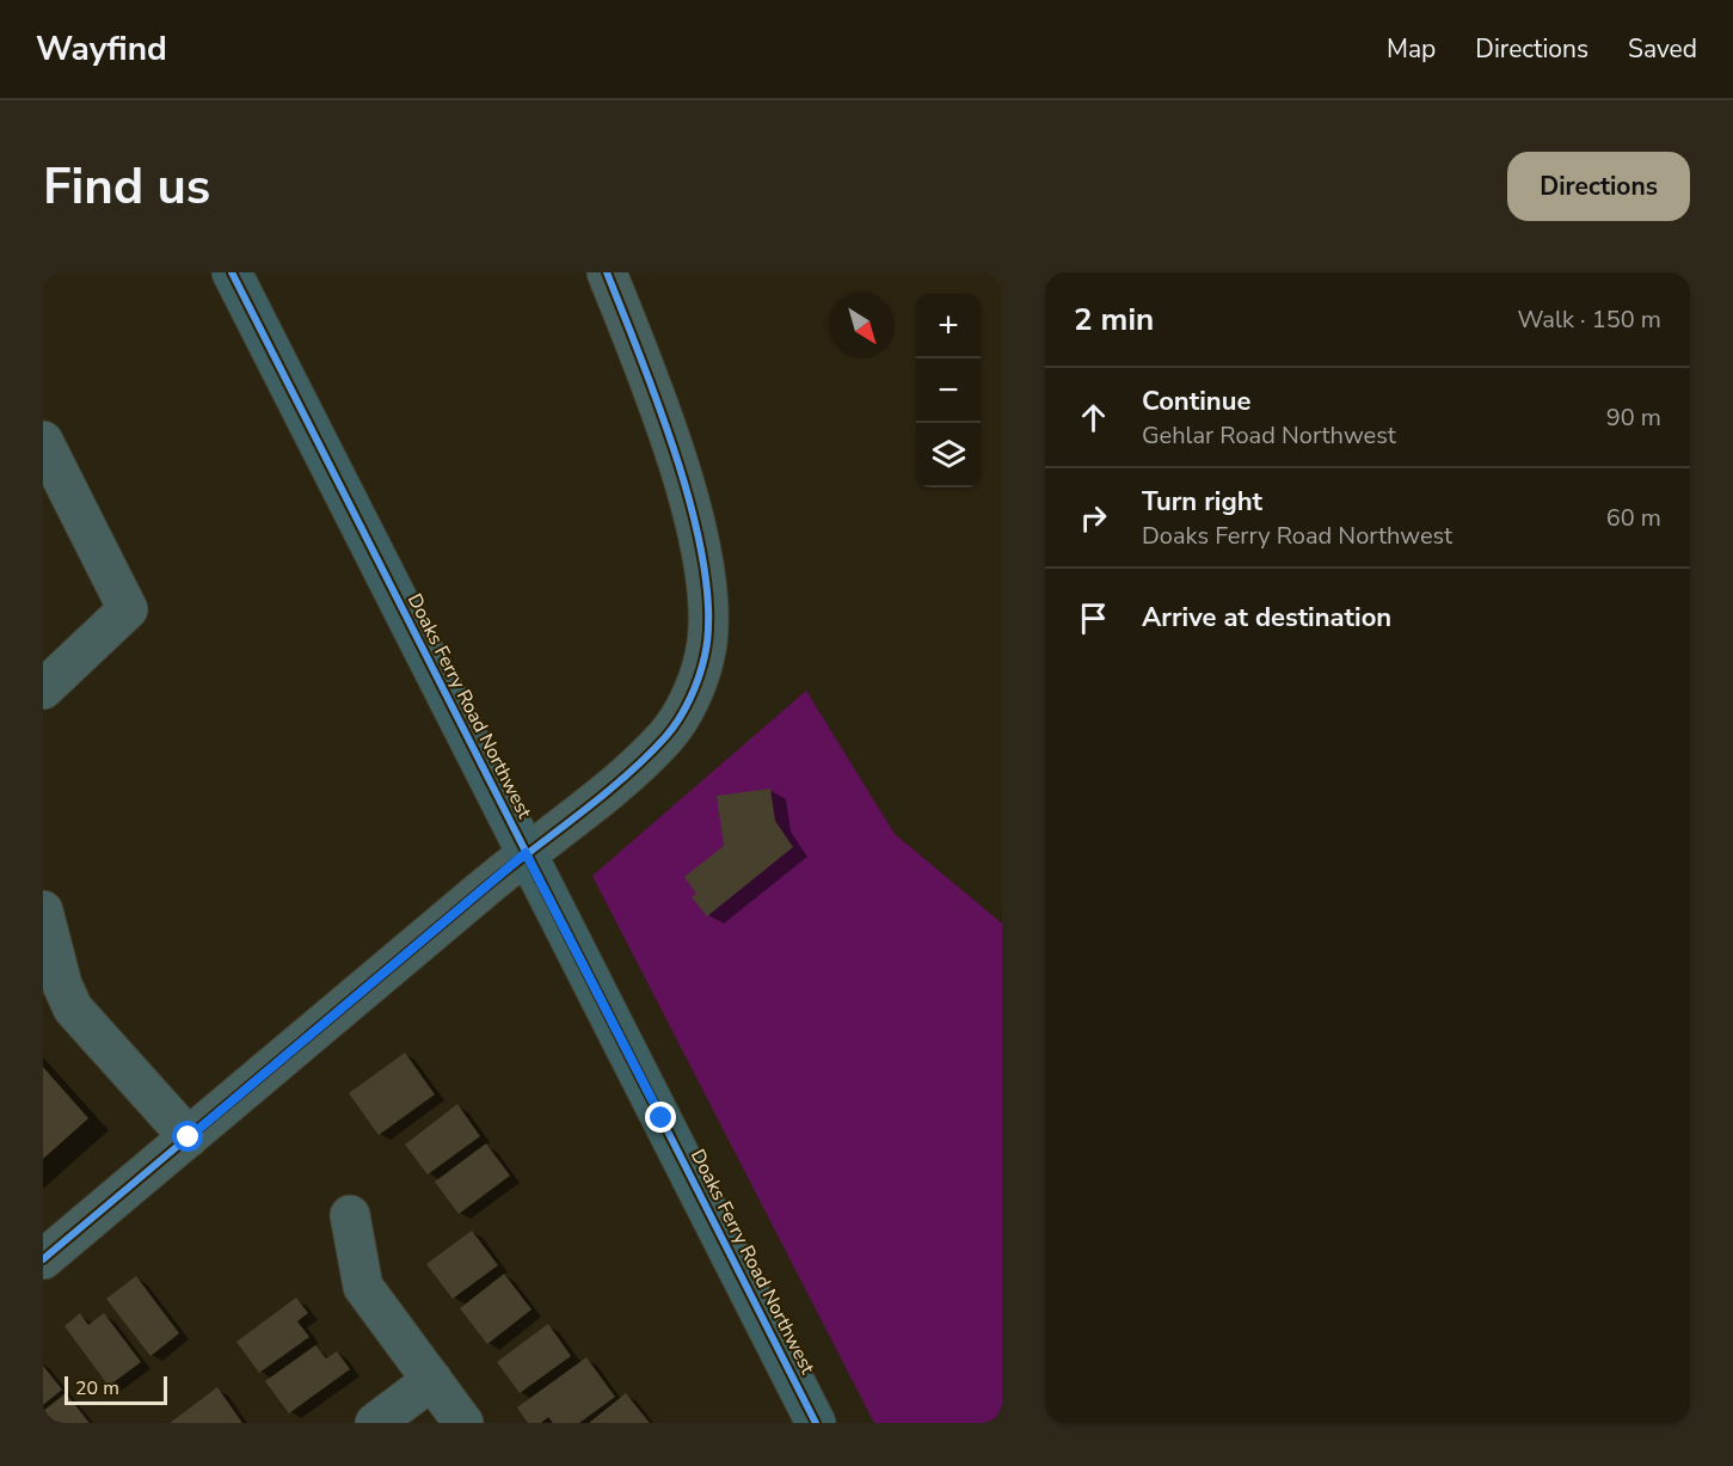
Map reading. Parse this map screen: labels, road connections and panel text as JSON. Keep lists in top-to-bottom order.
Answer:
{
  "streets": {
    "main road": ["Doaks Ferry Road Northwest"]
  },
  "scale_bar": "20 m",
  "north": "bottom right",
  "page": {
    "header": "Wayfind",
    "nav": ["Map", "Directions", "Saved"],
    "buttons": "Directions",
    "title": "Find us",
    "heading": ["2 min", "Walk · 150 m"],
    "map_buttons": ["+", "−"],
    "list": [
      ["Continue", "Gehlar Road Northwest", "90 m"],
      ["Turn right", "Doaks Ferry Road Northwest", "60 m"],
      "Arrive at destination"
    ],
    "scale": "20 m"
  }
}
